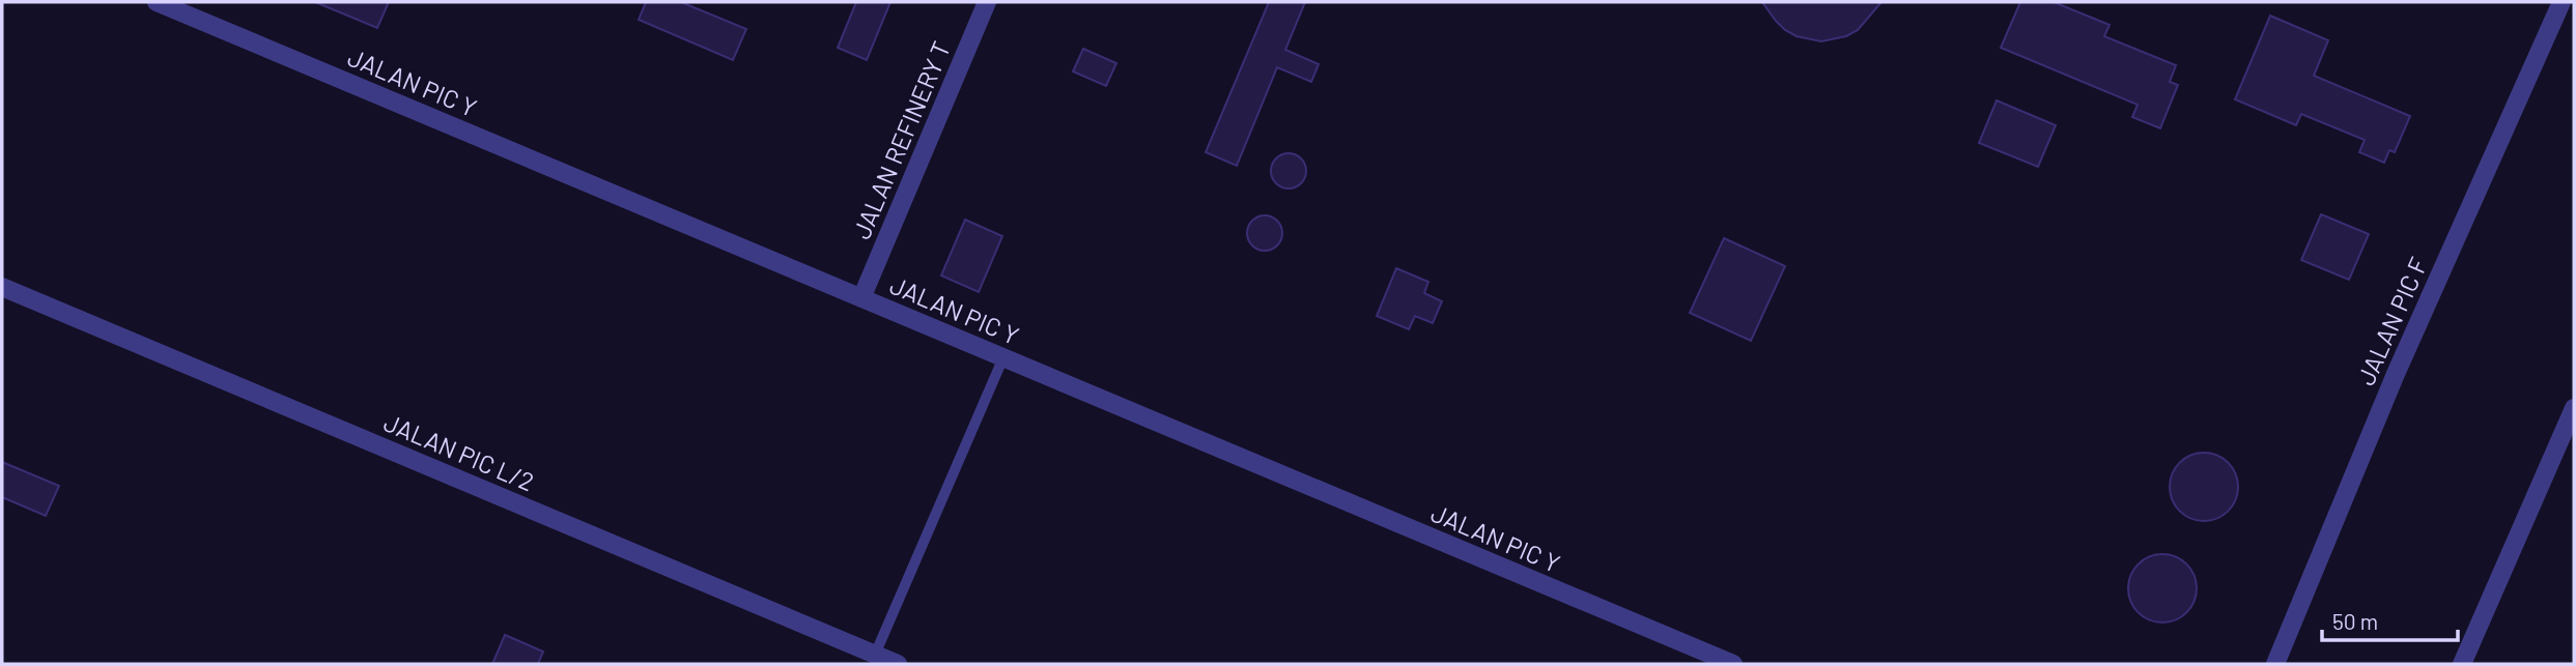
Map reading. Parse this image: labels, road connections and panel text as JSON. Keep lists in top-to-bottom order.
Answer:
{
  "streets": {
    "street": [
      "JALAN PIC Y",
      "JALAN REFINERY T",
      "JALAN PIC F",
      "JALAN PIC L/2"
    ]
  },
  "crossings": [
    ["JALAN PIC Y", "JALAN REFINERY T"]
  ],
  "scale_bar": "50 m"
}
